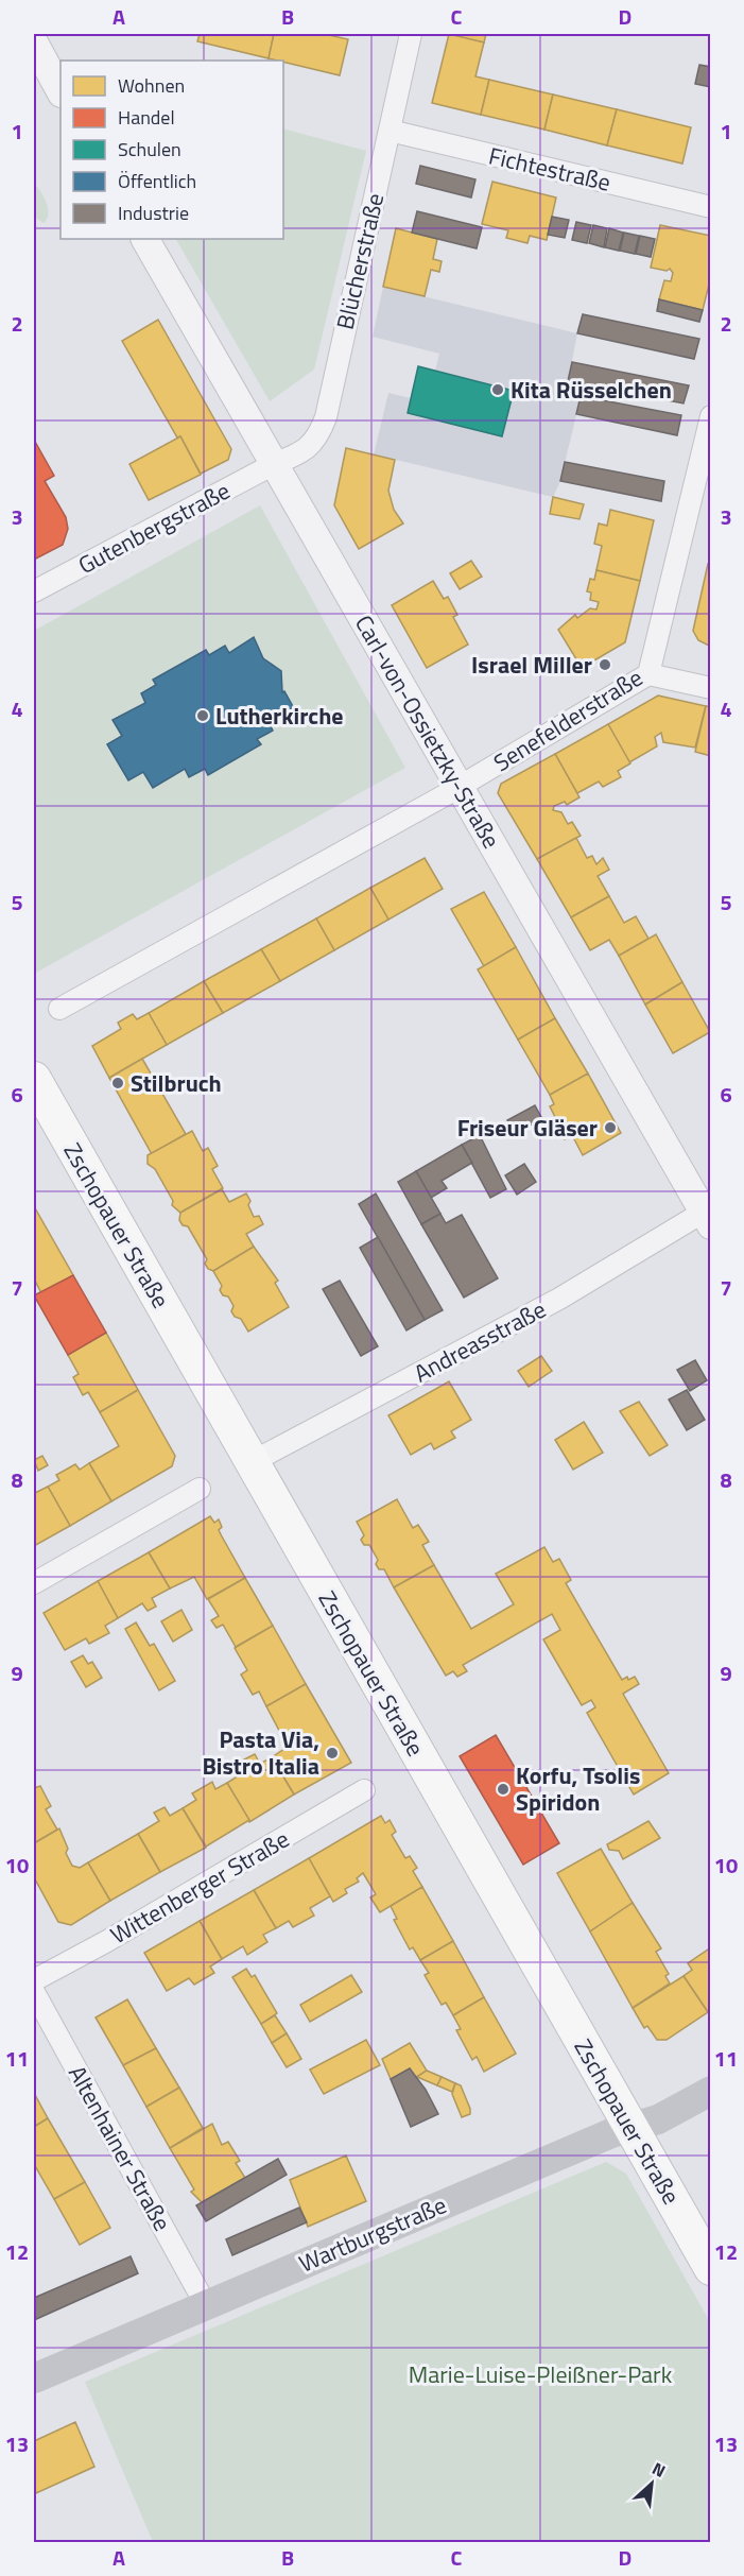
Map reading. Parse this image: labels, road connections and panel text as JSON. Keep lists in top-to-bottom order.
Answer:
{
  "streets": {
    "main road": ["Zschopauer Straße", "Wartburgstraße"],
    "street": [
      "Fichtestraße",
      "Blücherstraße",
      "Gutenbergstraße",
      "Senefelderstraße",
      "Carl-von-Ossietzky-Straße",
      "Andreasstraße",
      "Wittenberger Straße",
      "Altenhainer Straße"
    ]
  },
  "crossings": [
    ["Fichtestraße", "Blücherstraße"],
    ["Blücherstraße", "Gutenbergstraße"],
    ["Blücherstraße", "Carl-von-Ossietzky-Straße"],
    ["Gutenbergstraße", "Carl-von-Ossietzky-Straße"],
    ["Senefelderstraße", "Carl-von-Ossietzky-Straße"],
    ["Carl-von-Ossietzky-Straße", "Andreasstraße"],
    ["Zschopauer Straße", "Andreasstraße"],
    ["Zschopauer Straße", "Wartburgstraße"],
    ["Altenhainer Straße", "Wartburgstraße"]
  ],
  "parks": ["Marie-Luise-Pleißner-Park"],
  "places": [
    "Kita Rüsselchen",
    "Israel Miller",
    "Lutherkirche",
    "Stilbruch",
    "Friseur Gläser",
    "Pasta Via, Bistro Italia",
    "Korfu, Tsolis Spiridon"
  ],
  "legend": [
    "Wohnen",
    "Handel",
    "Schulen",
    "Öffentlich",
    "Industrie"
  ],
  "north": "top right",
  "grid": {
    "columns": [
      "A",
      "B",
      "C",
      "D"
    ],
    "rows": [
      "1",
      "2",
      "3",
      "4",
      "5",
      "6",
      "7",
      "8",
      "9",
      "10",
      "11",
      "12",
      "13"
    ]
  }
}
